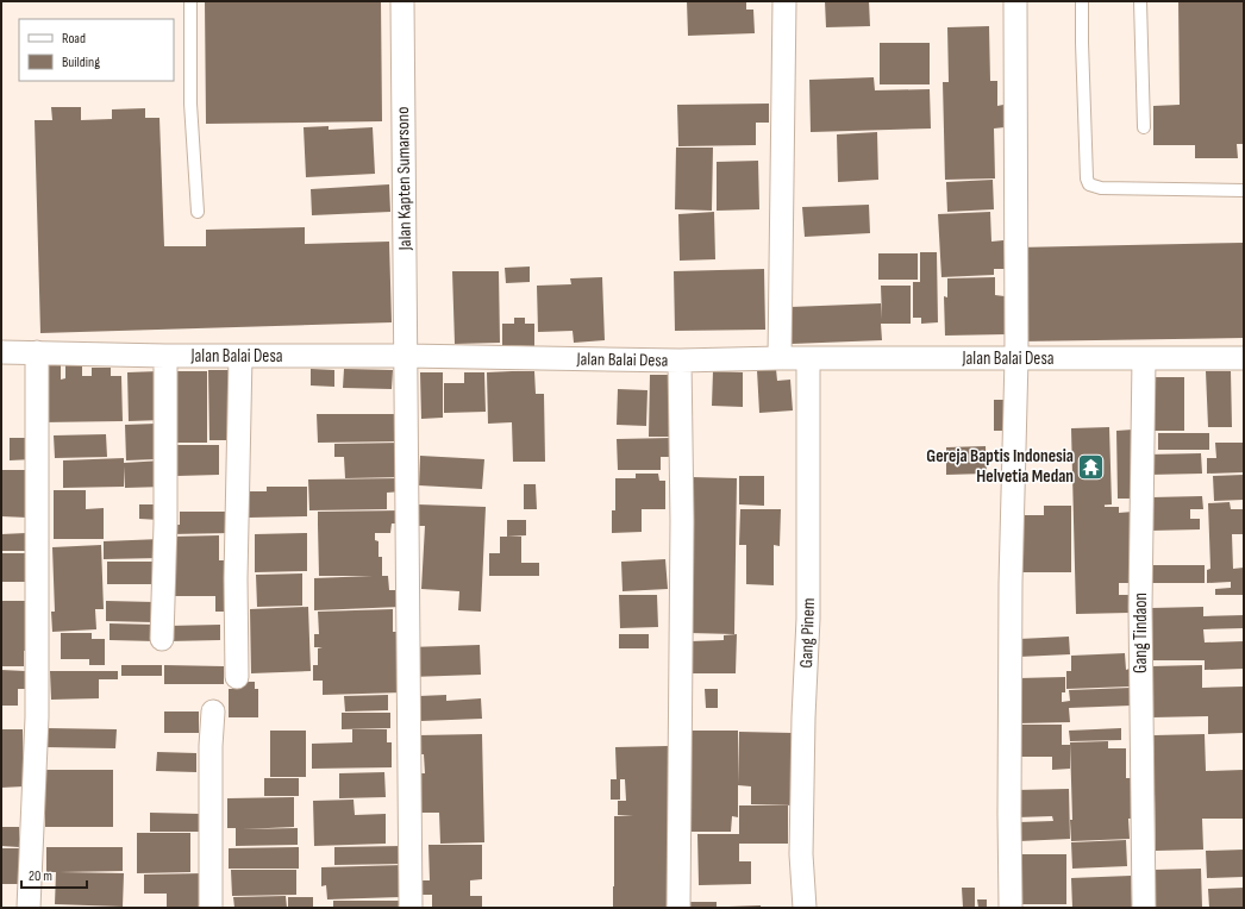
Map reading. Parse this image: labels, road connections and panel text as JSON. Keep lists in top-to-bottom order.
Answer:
{
  "streets": {
    "street": [
      "Jalan Kapten Sumarsono",
      "Jalan Balai Desa",
      "Gang Pinem",
      "Gang Tindaon"
    ]
  },
  "crossings": [
    ["Jalan Kapten Sumarsono", "Jalan Balai Desa"],
    ["Jalan Balai Desa", "Gang Pinem"],
    ["Jalan Balai Desa", "Gang Tindaon"]
  ],
  "places": {
    "temple": ["Gereja Baptis Indonesia Helvetia Medan"]
  },
  "legend": ["Road", "Building"],
  "scale_bar": "20 m"
}
